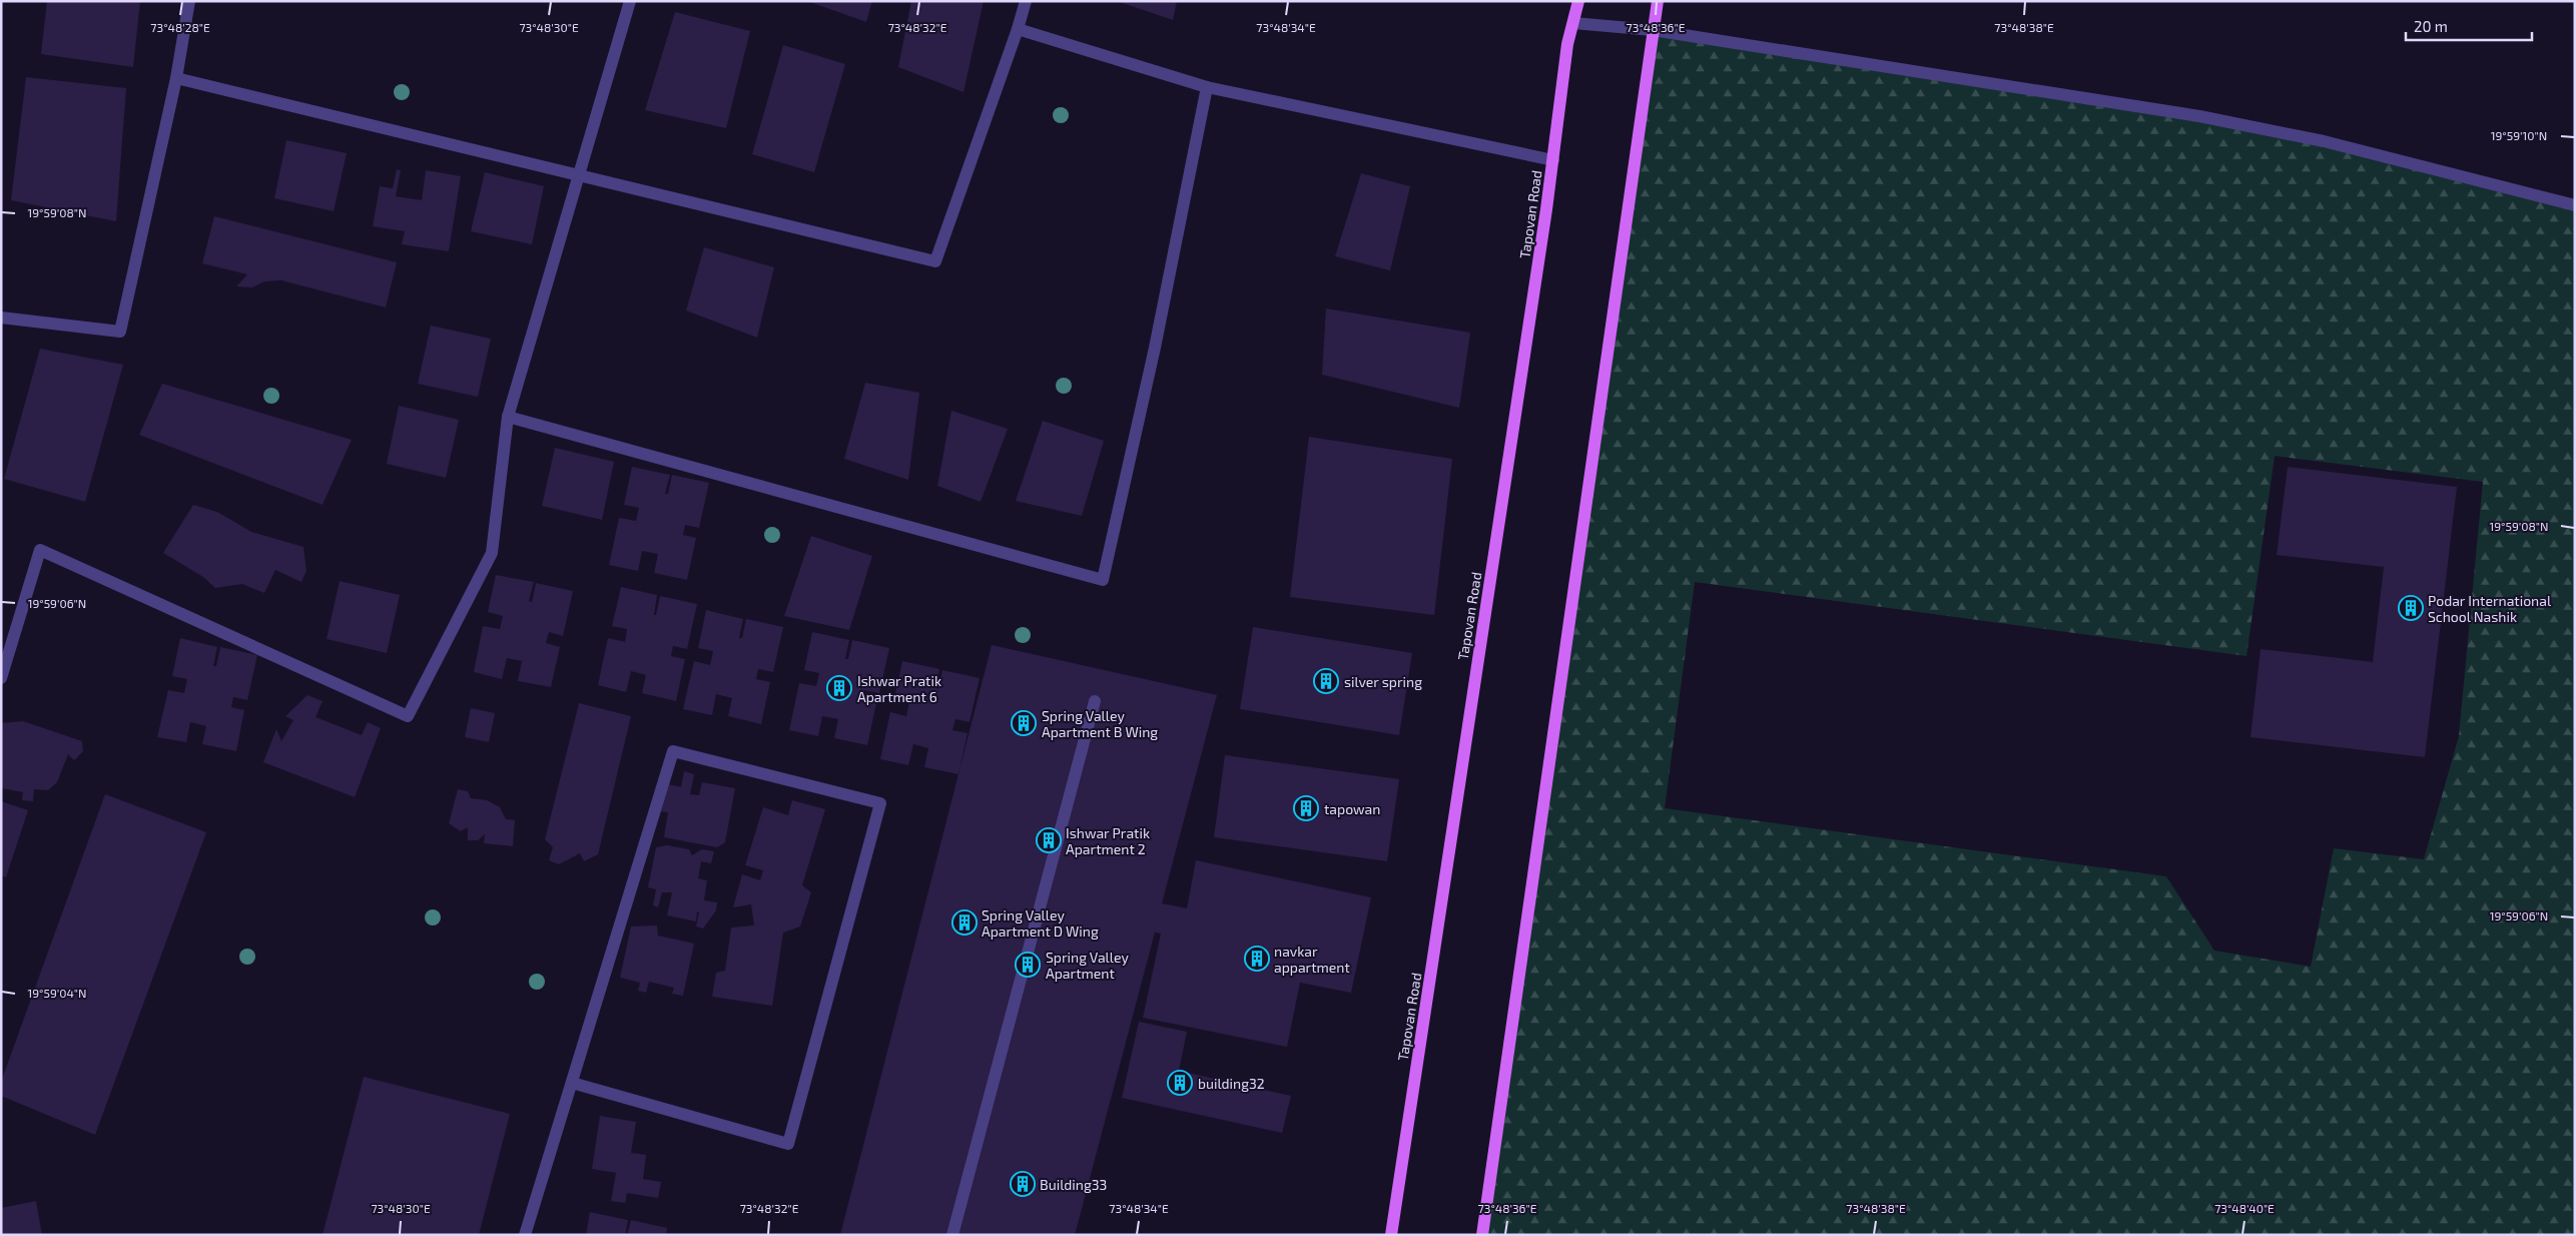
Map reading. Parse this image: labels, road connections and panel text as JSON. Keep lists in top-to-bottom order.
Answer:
{
  "streets": {
    "main road": ["Tapovan Road"]
  },
  "places": {
    "building": [
      "Podar International School Nashik",
      "silver spring",
      "Ishwar Pratik Apartment 6",
      "Spring Valley Apartment B Wing",
      "tapowan",
      "Ishwar Pratik Apartment 2",
      "Spring Valley Apartment D Wing",
      "navkar appartment",
      "Spring Valley Apartment",
      "building32",
      "Building33"
    ]
  },
  "scale_bar": "20 m",
  "coordinates": [
    "73°48'28\"E",
    "73°48'30\"E",
    "73°48'32\"E",
    "73°48'34\"E",
    "73°48'36\"E",
    "73°48'38\"E",
    "19°59'10\"N",
    "19°59'08\"N",
    "19°59'06\"N",
    "19°59'04\"N",
    "73°48'40\"E"
  ]
}
